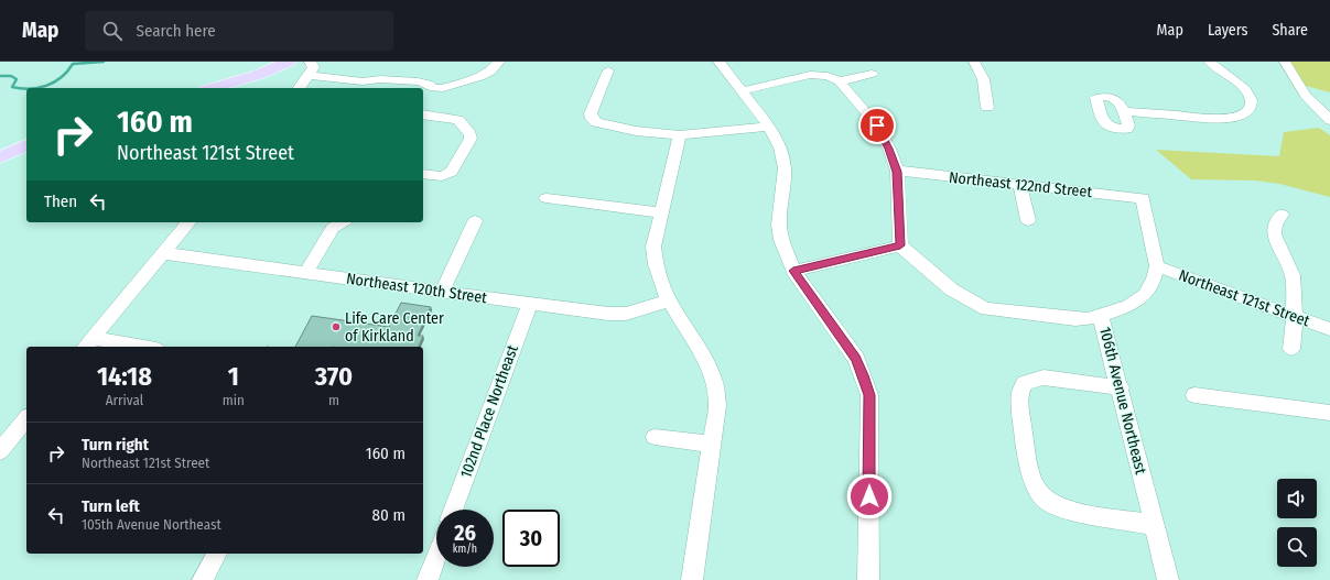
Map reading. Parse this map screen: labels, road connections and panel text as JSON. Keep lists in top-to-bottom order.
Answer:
{
  "streets": {
    "street": [
      "Northeast 122nd Street",
      "Northeast 120th Street",
      "Northeast 121st Street",
      "106th Avenue Northeast",
      "102nd Place Northeast"
    ]
  },
  "crossings": [
    ["Northeast 122nd Street", "Northeast 121st Street"],
    ["Northeast 122nd Street", "106th Avenue Northeast"],
    ["Northeast 120th Street", "102nd Place Northeast"],
    ["Northeast 121st Street", "106th Avenue Northeast"]
  ],
  "places": ["Life Care Center of Kirkland"],
  "page": {
    "header": "Map",
    "search": "Search here",
    "nav": ["Map", "Layers", "Share"],
    "turn": ["160 m", "Northeast 121st Street"],
    "then": "Then",
    "eta": [
      "14:18",
      "Arrival",
      "1",
      "min",
      "370",
      "m"
    ],
    "list": [
      {
        "name": "Turn right",
        "note": "Northeast 121st Street",
        "value": "160 m"
      },
      {
        "name": "Turn left",
        "note": "105th Avenue Northeast",
        "value": "80 m"
      }
    ],
    "speed": "26 km/h",
    "limit": "30"
  }
}
